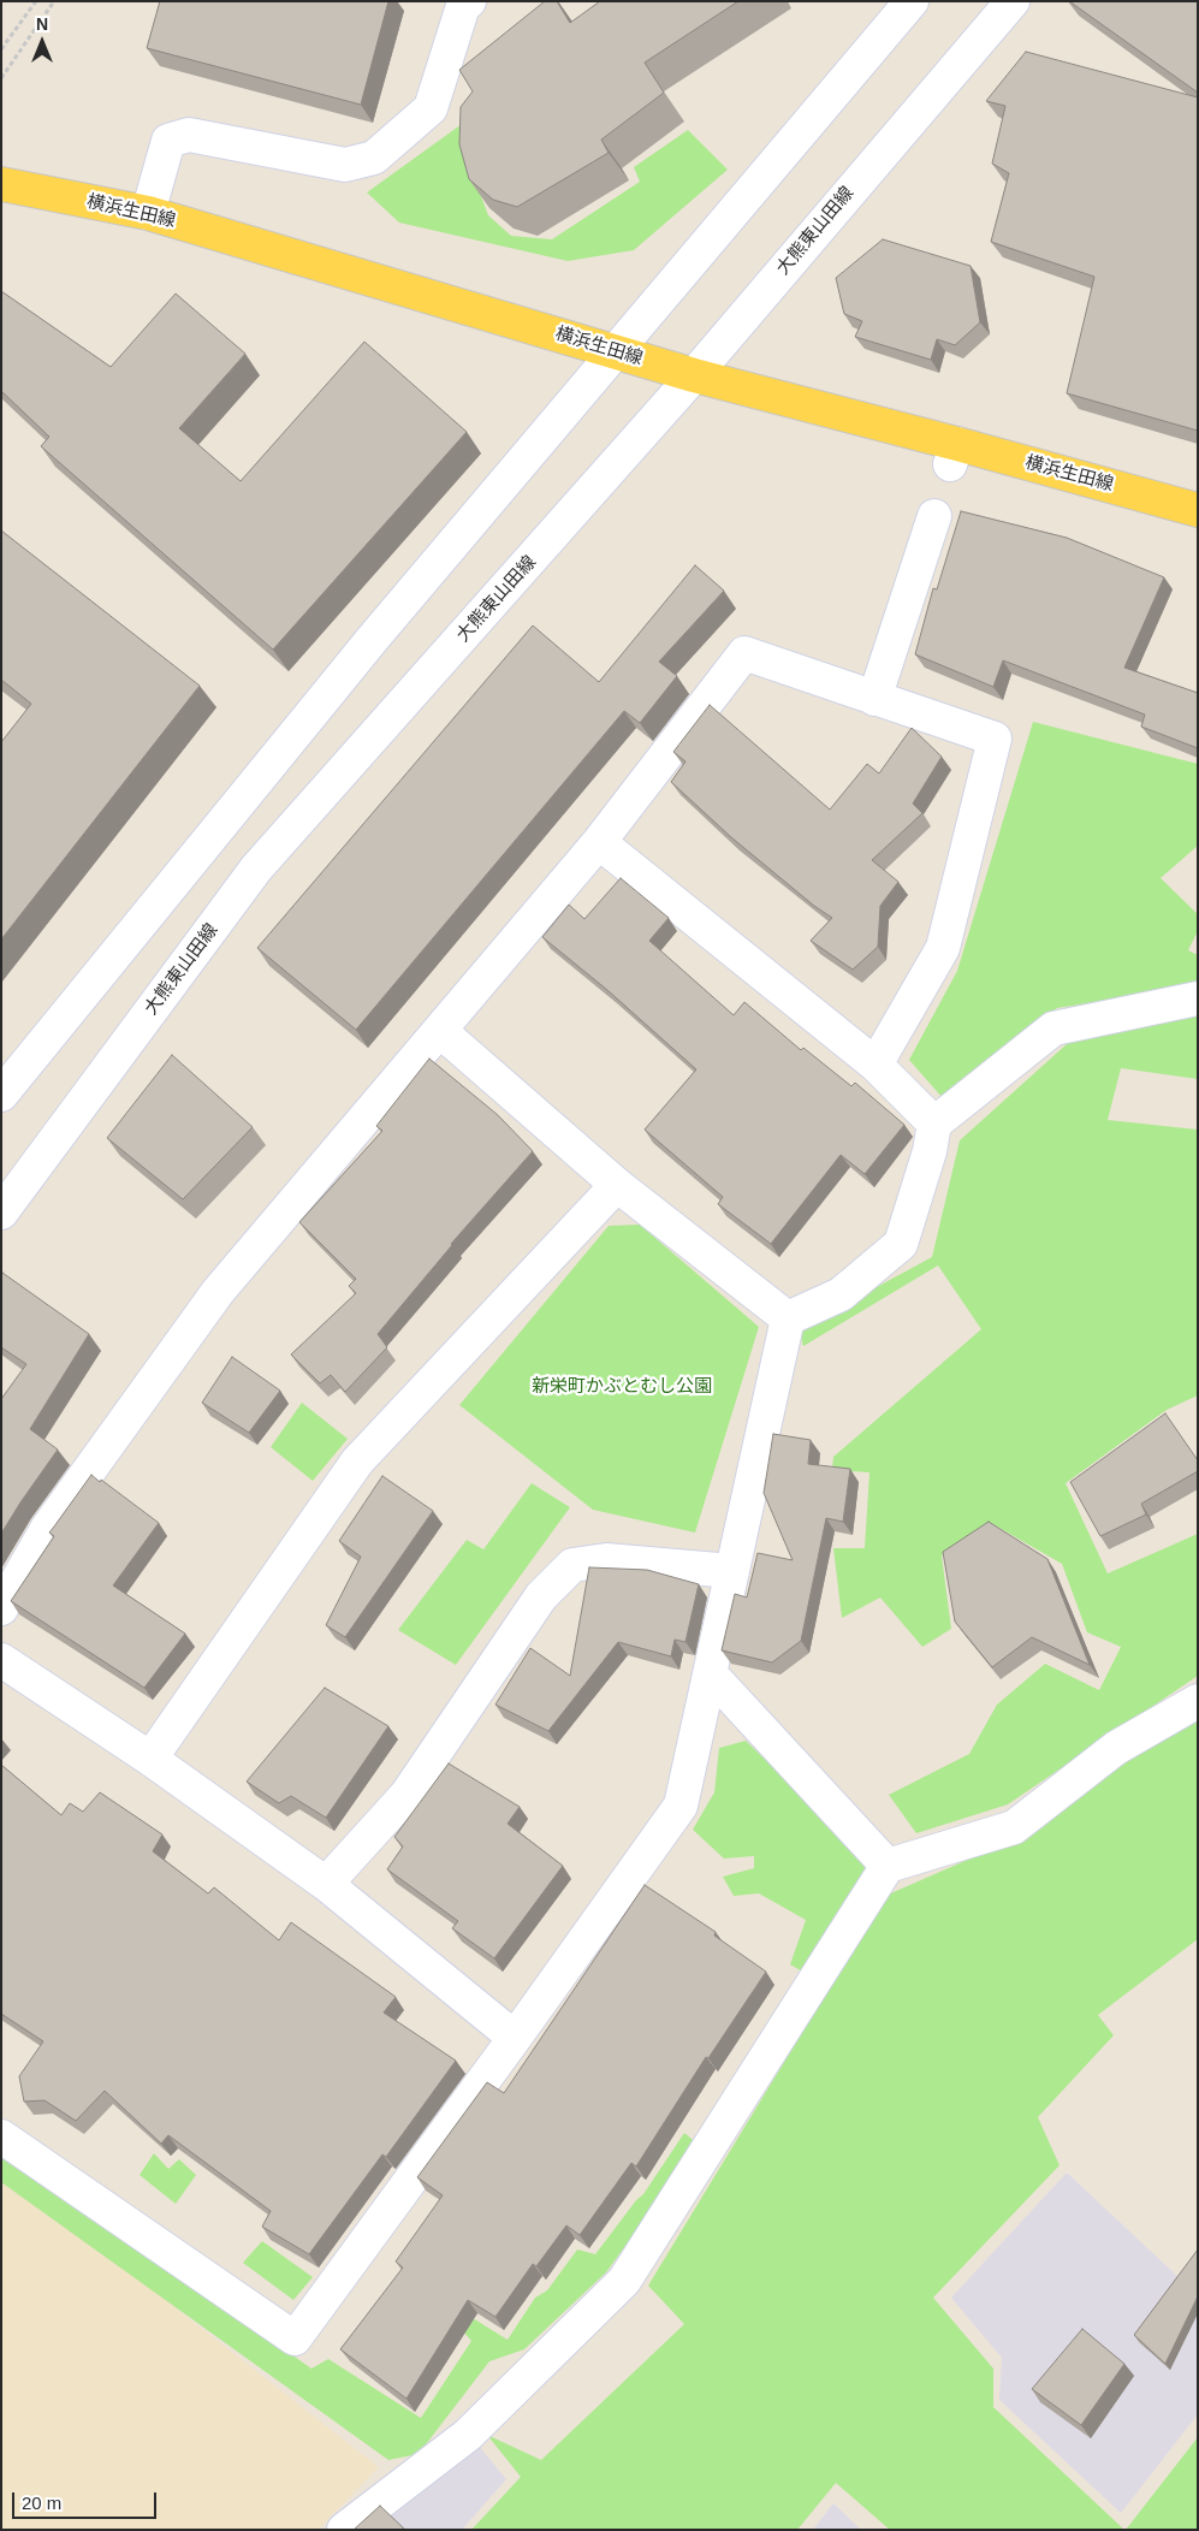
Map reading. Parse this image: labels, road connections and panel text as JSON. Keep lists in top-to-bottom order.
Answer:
{
  "streets": {
    "main road": ["横浜生田線"],
    "street": ["大熊東山田線"]
  },
  "crossings": [
    ["横浜生田線", "大熊東山田線"]
  ],
  "parks": ["新栄町かぶとむし公園"],
  "scale_bar": "20 m",
  "north": "top"
}
